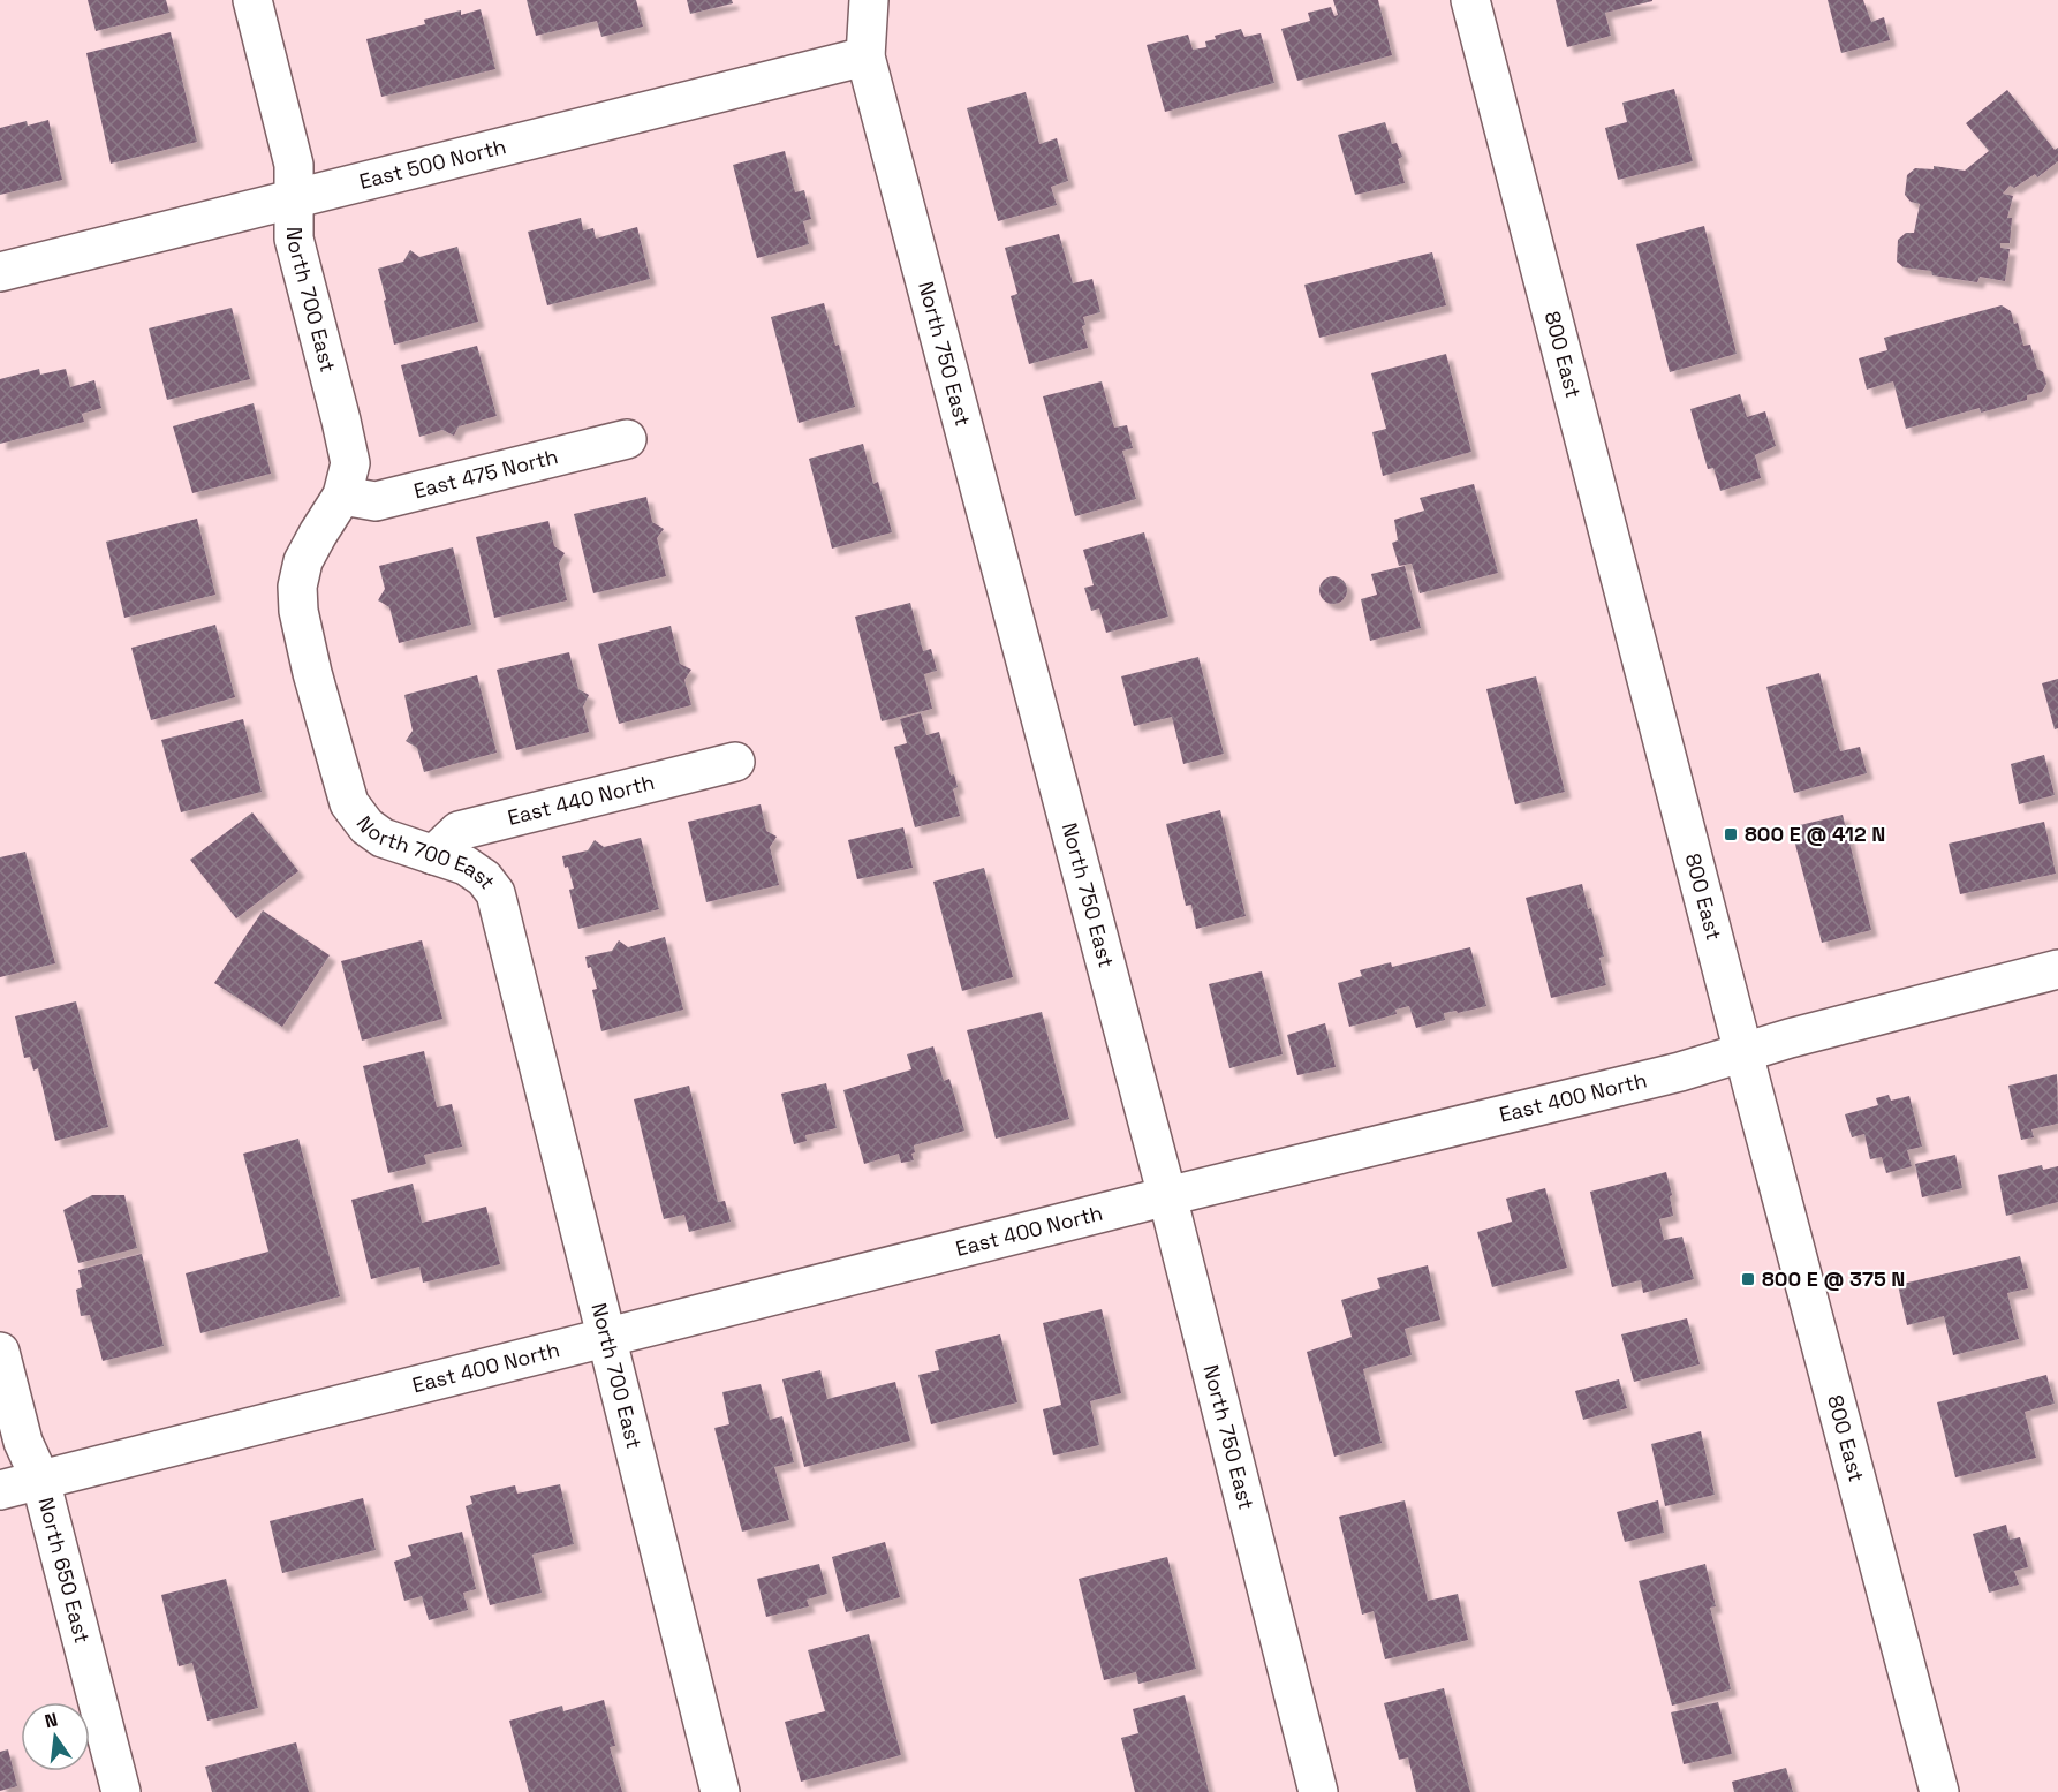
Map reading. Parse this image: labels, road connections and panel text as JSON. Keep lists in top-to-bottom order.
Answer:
{
  "streets": {
    "street": [
      "East 500 North",
      "North 700 East",
      "800 East",
      "North 750 East",
      "East 475 North",
      "East 440 North",
      "East 400 North",
      "North 650 East"
    ]
  },
  "crossings": [
    ["East 500 North", "North 700 East"],
    ["East 500 North", "North 750 East"],
    ["North 700 East", "East 475 North"],
    ["North 700 East", "East 440 North"],
    ["North 700 East", "East 400 North"],
    ["800 East", "East 400 North"],
    ["North 750 East", "East 400 North"],
    ["East 400 North", "North 650 East"]
  ],
  "places": {
    "transit": ["800 E @ 412 N", "800 E @ 375 N"]
  },
  "north": "top"
}
